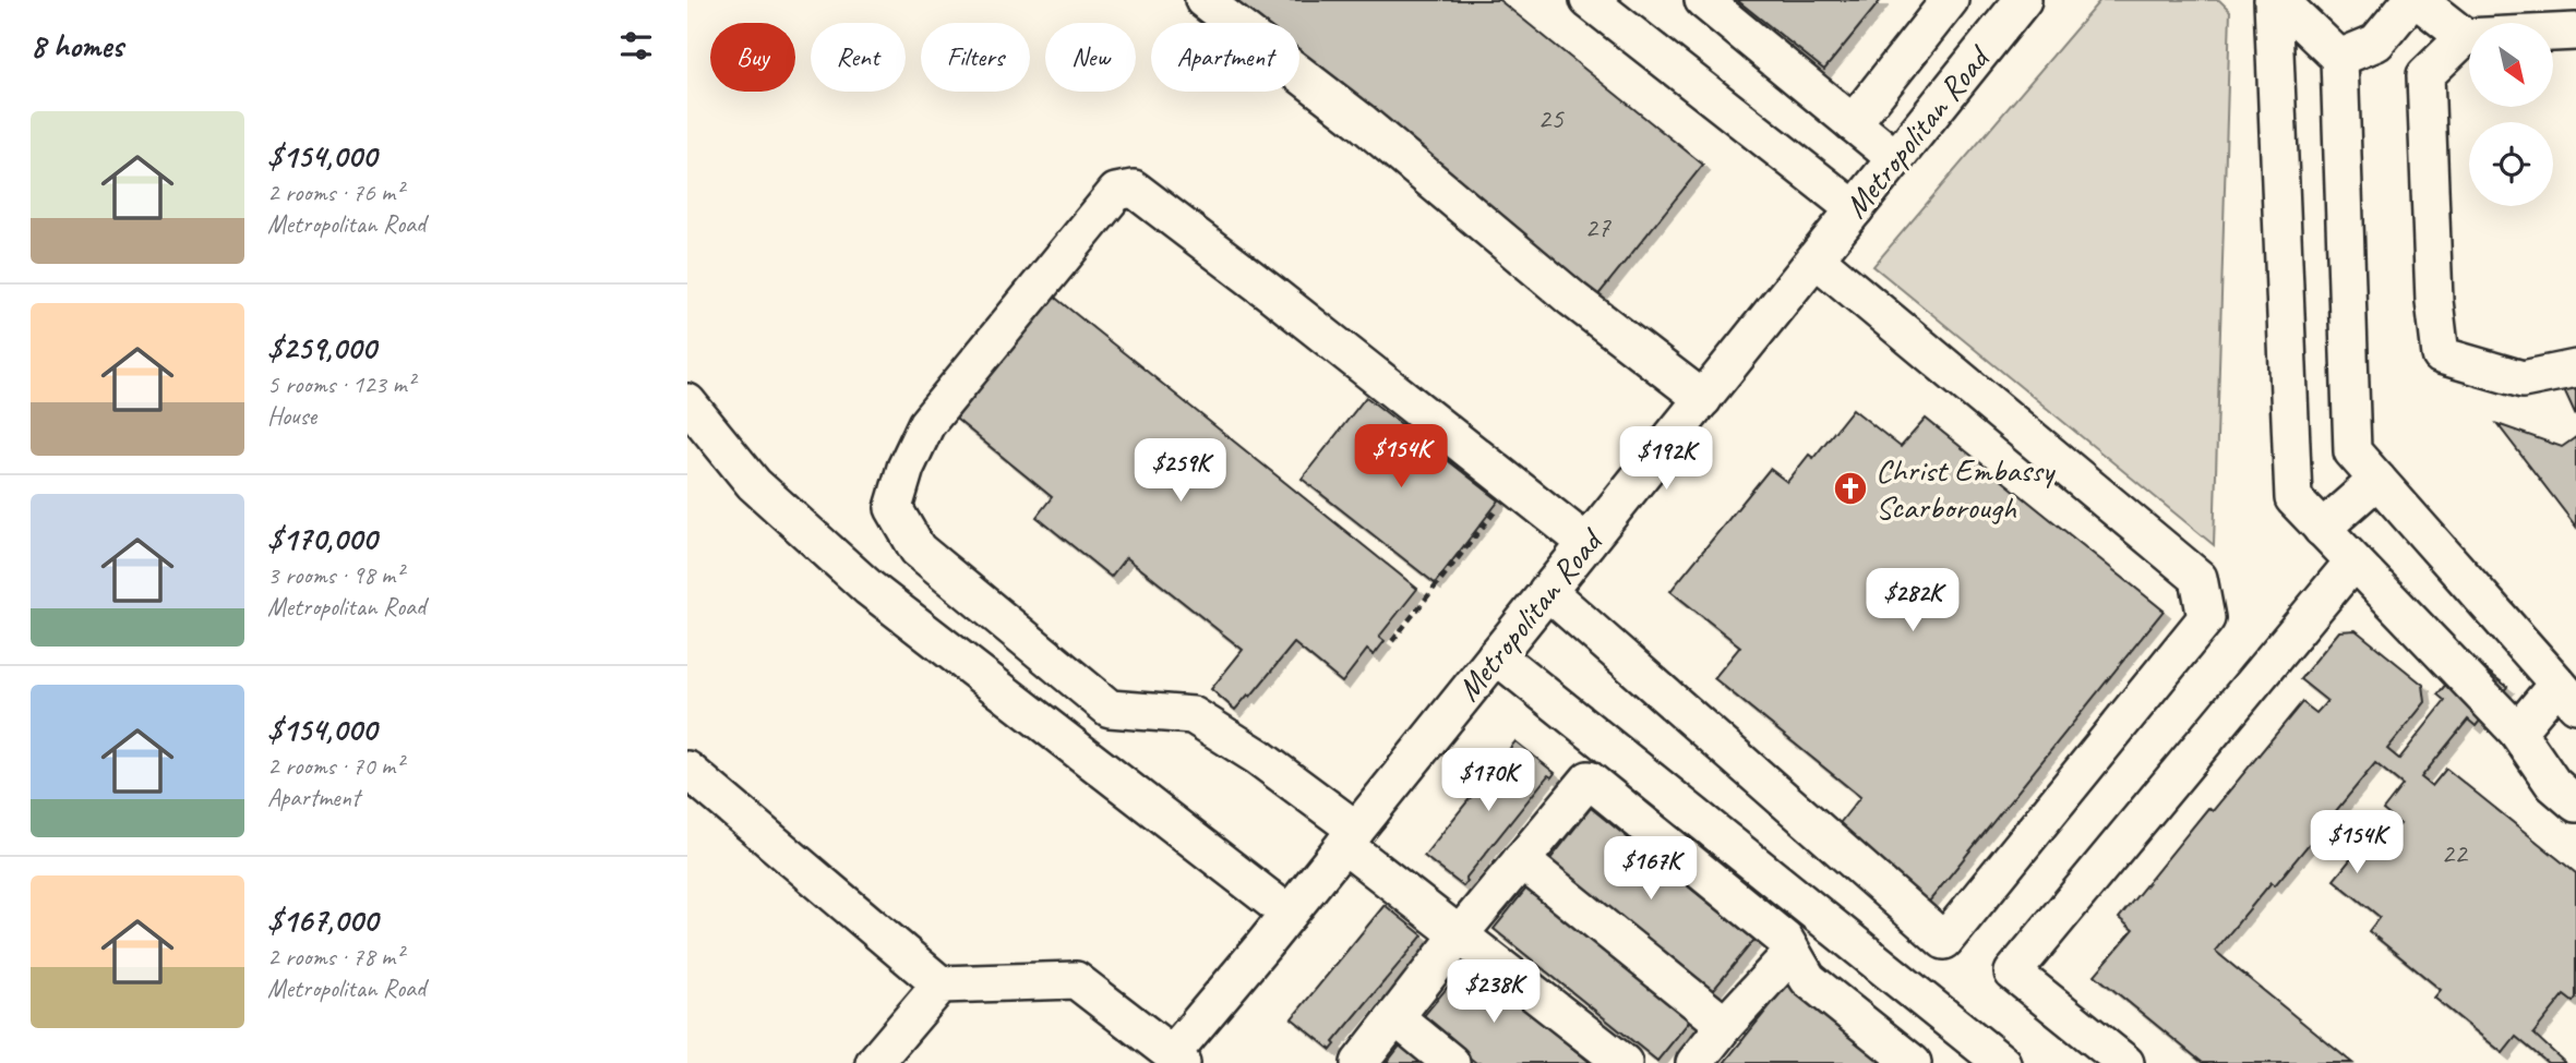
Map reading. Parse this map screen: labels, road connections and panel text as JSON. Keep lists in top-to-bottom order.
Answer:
{
  "streets": {
    "street": ["Metropolitan Road"]
  },
  "places": {
    "church": ["Christ Embassy Scarborough"]
  },
  "house_numbers": ["25", "27", "22"],
  "north": "bottom right",
  "page": {
    "heading": "8 homes",
    "chip": [
      "Buy",
      "Rent",
      "Filters",
      "New",
      "Apartment"
    ],
    "list": [
      {
        "name": "$154,000",
        "note": "2 rooms · 76 m² · Metropolitan Road"
      },
      {
        "name": "$259,000",
        "note": "5 rooms · 123 m² · House"
      },
      {
        "name": "$170,000",
        "note": "3 rooms · 98 m² · Metropolitan Road"
      },
      {
        "name": "$154,000",
        "note": "2 rooms · 70 m² · Apartment"
      },
      {
        "name": "$167,000",
        "note": "2 rooms · 78 m² · Metropolitan Road"
      }
    ],
    "price": [
      "$154K",
      "$192K",
      "$259K",
      "$282K",
      "$170K",
      "$154K",
      "$167K",
      "$238K"
    ]
  }
}
